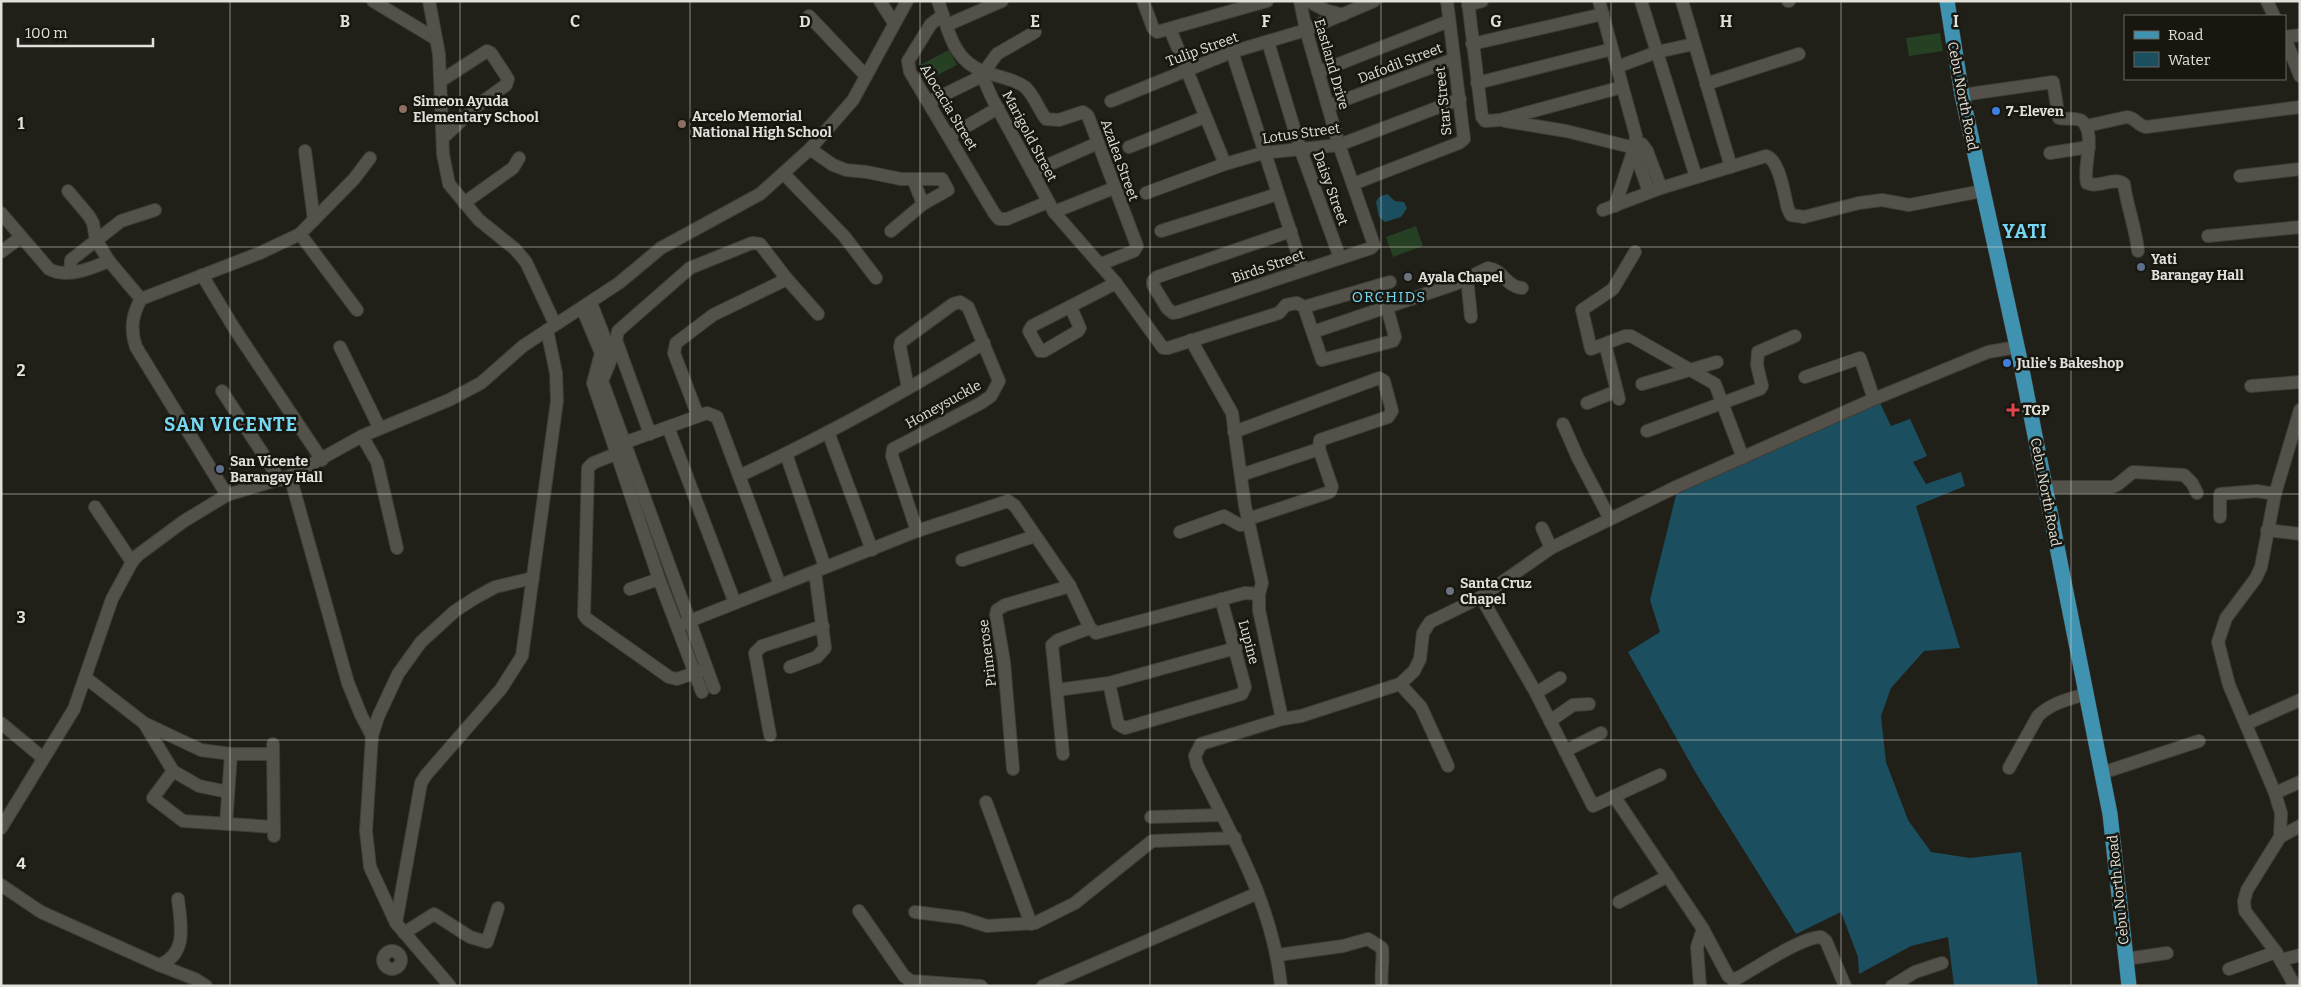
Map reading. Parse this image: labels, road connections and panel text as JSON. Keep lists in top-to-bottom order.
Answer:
{
  "streets": {
    "main road": ["Cebu North Road"],
    "street": [
      "Tulip Street",
      "Dafodil Street",
      "Eastland Drive",
      "Star Street",
      "Alocacia Street",
      "Lotus Street",
      "Marigold Street",
      "Azalea Street",
      "Daisy Street",
      "Birds Street",
      "Honeysuckle",
      "Lupine",
      "Primerose"
    ]
  },
  "crossings": [
    ["Tulip Street", "Eastland Drive"],
    ["Tulip Street", "Daisy Street"],
    ["Dafodil Street", "Eastland Drive"],
    ["Dafodil Street", "Star Street"],
    ["Eastland Drive", "Star Street"],
    ["Eastland Drive", "Lotus Street"],
    ["Eastland Drive", "Birds Street"],
    ["Star Street", "Lotus Street"],
    ["Alocacia Street", "Marigold Street"],
    ["Lotus Street", "Daisy Street"],
    ["Marigold Street", "Azalea Street"],
    ["Daisy Street", "Birds Street"]
  ],
  "districts": ["YATI", "ORCHIDS", "SAN VICENTE"],
  "places": {
    "other": [
      "Simeon Ayuda Elementary School",
      "7-Eleven",
      "Arcelo Memorial National High School",
      "Yati Barangay Hall",
      "Ayala Chapel",
      "Julie's Bakeshop",
      "San Vicente Barangay Hall",
      "Santa Cruz Chapel"
    ],
    "health": ["TGP"]
  },
  "legend": ["Road", "Water"],
  "scale_bar": "100 m",
  "grid": {
    "columns": [
      "B",
      "C",
      "D",
      "E",
      "F",
      "G",
      "H",
      "I"
    ],
    "rows": [
      "1",
      "2",
      "3",
      "4"
    ]
  }
}
